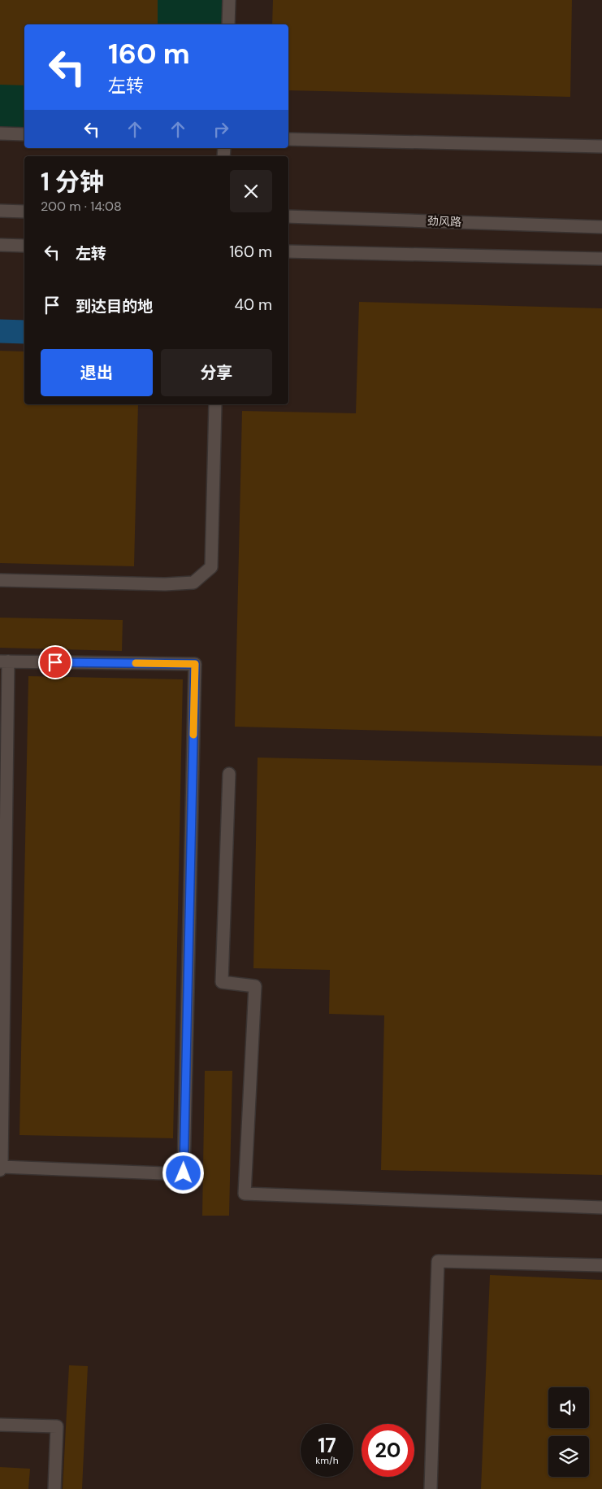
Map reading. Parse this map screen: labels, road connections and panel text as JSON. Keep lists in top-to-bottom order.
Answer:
{
  "streets": {
    "street": ["劲风路"]
  },
  "page": {
    "turn": ["160 m", "左转"],
    "heading": ["1 分钟", "200 m · 14:08"],
    "list": [
      {
        "name": "左转",
        "value": "160 m"
      },
      {
        "name": "到达目的地",
        "value": "40 m"
      }
    ],
    "buttons": ["退出", "分享"],
    "speed": "17 km/h",
    "limit": "20"
  }
}
